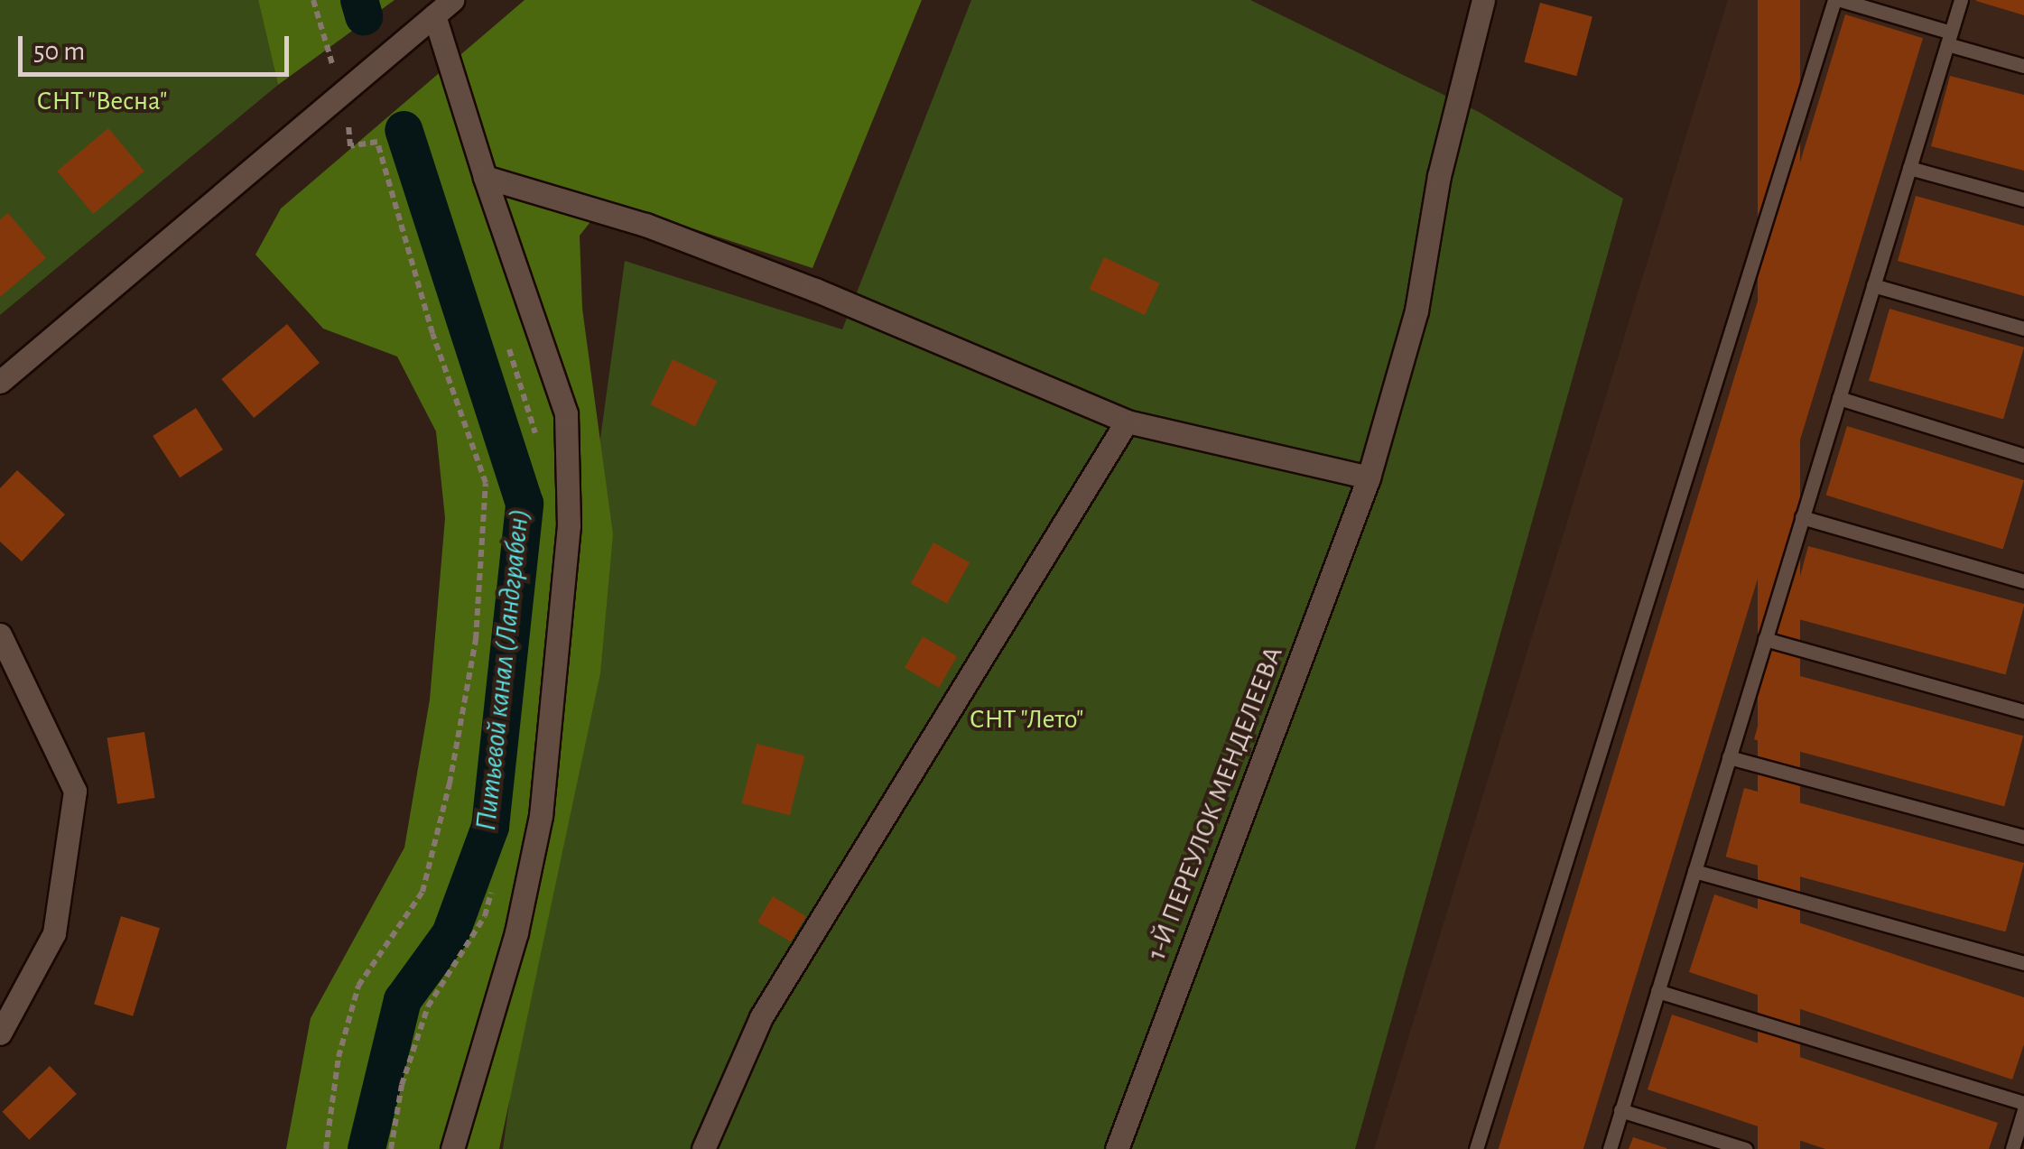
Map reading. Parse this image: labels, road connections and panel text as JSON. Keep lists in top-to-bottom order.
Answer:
{
  "streets": {
    "street": ["1-Й ПЕРЕУЛОК МЕНДЕЛЕЕВА"]
  },
  "water": ["Питьевой канал (Ландграбен)"],
  "parks": ["СНТ \"Весна\"", "СНТ \"Лето\""],
  "scale_bar": "50 m"
}
